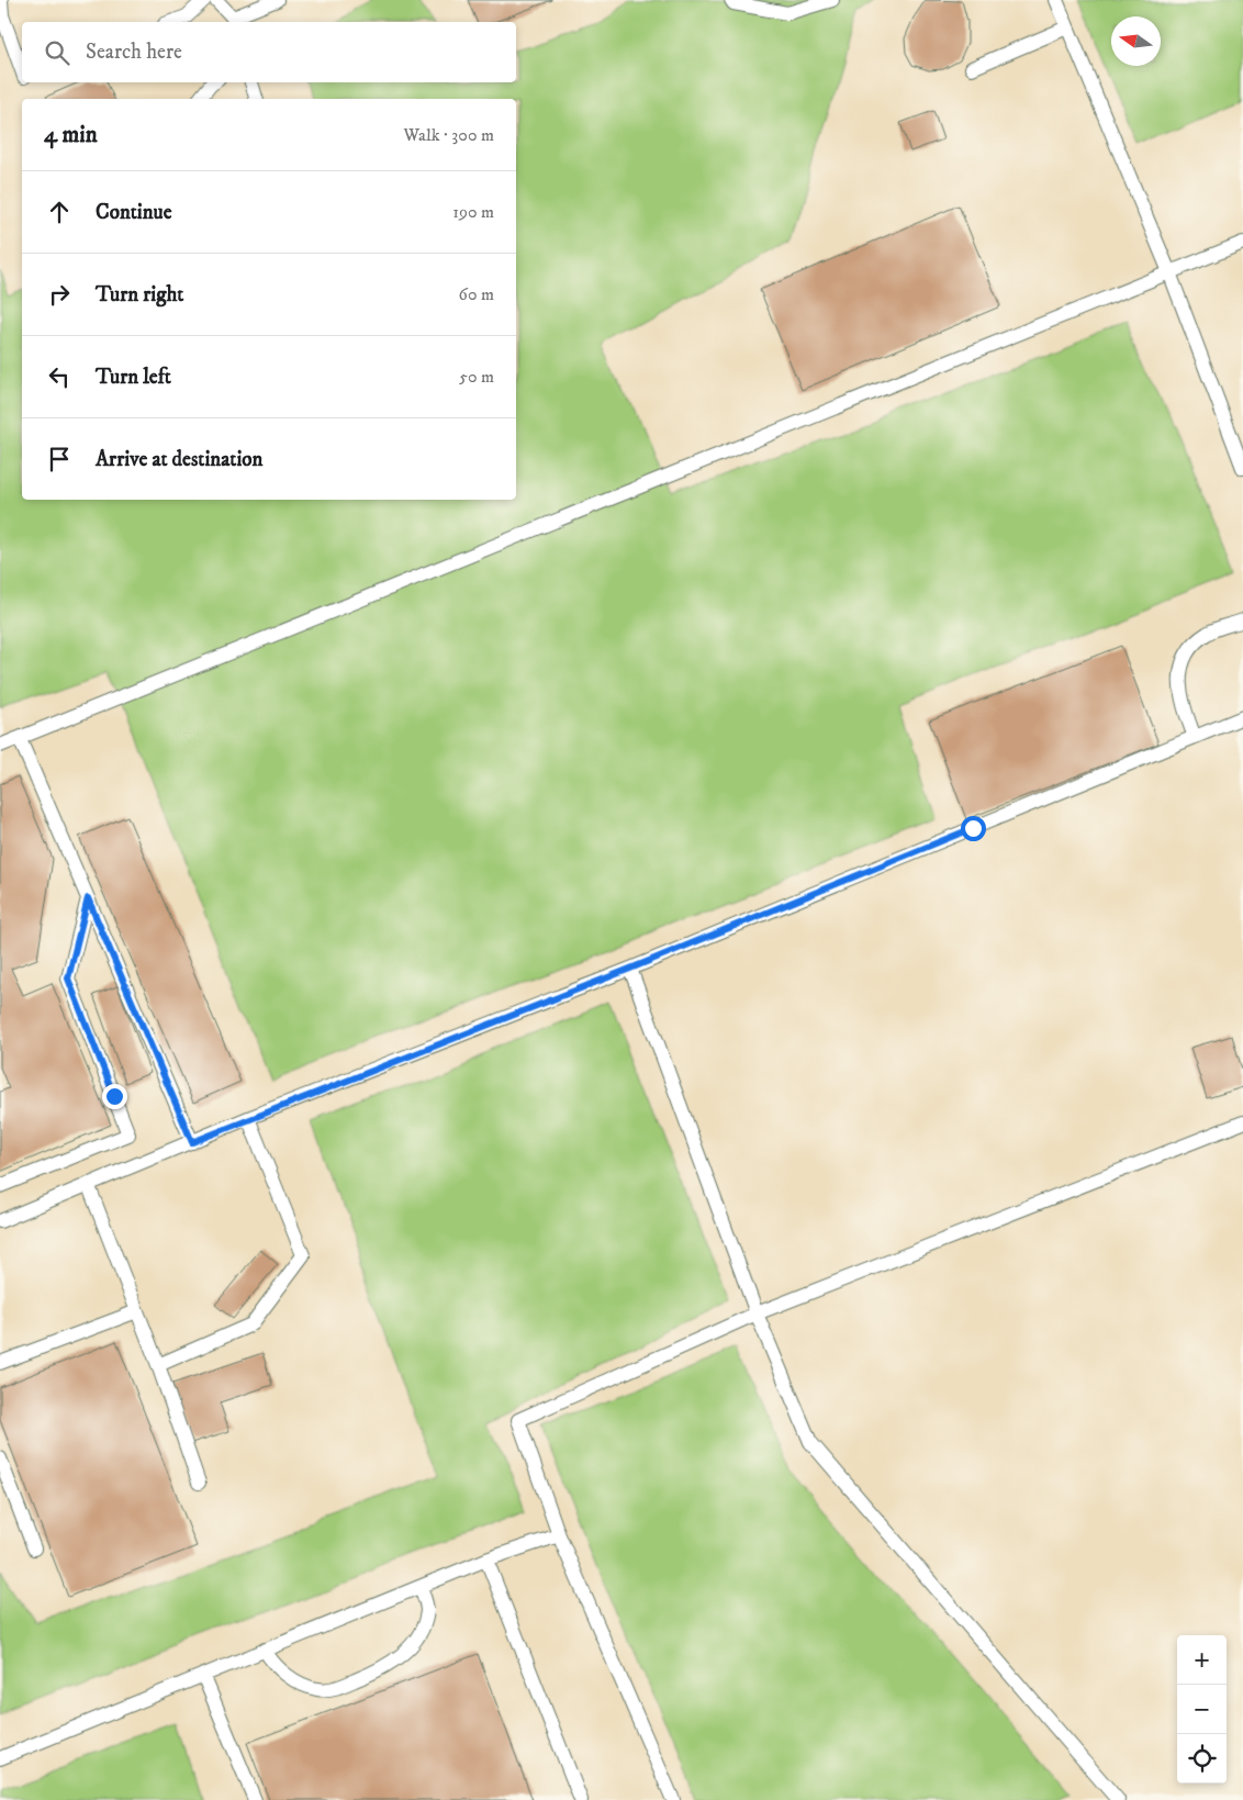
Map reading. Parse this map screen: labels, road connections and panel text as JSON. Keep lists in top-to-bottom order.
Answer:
{
  "north": "left",
  "page": {
    "search": "Search here",
    "heading": ["4 min", "Walk · 300 m"],
    "list": [
      ["Continue", "190 m"],
      ["Turn right", "60 m"],
      ["Turn left", "50 m"],
      "Arrive at destination"
    ],
    "map_buttons": ["+", "−"]
  }
}
